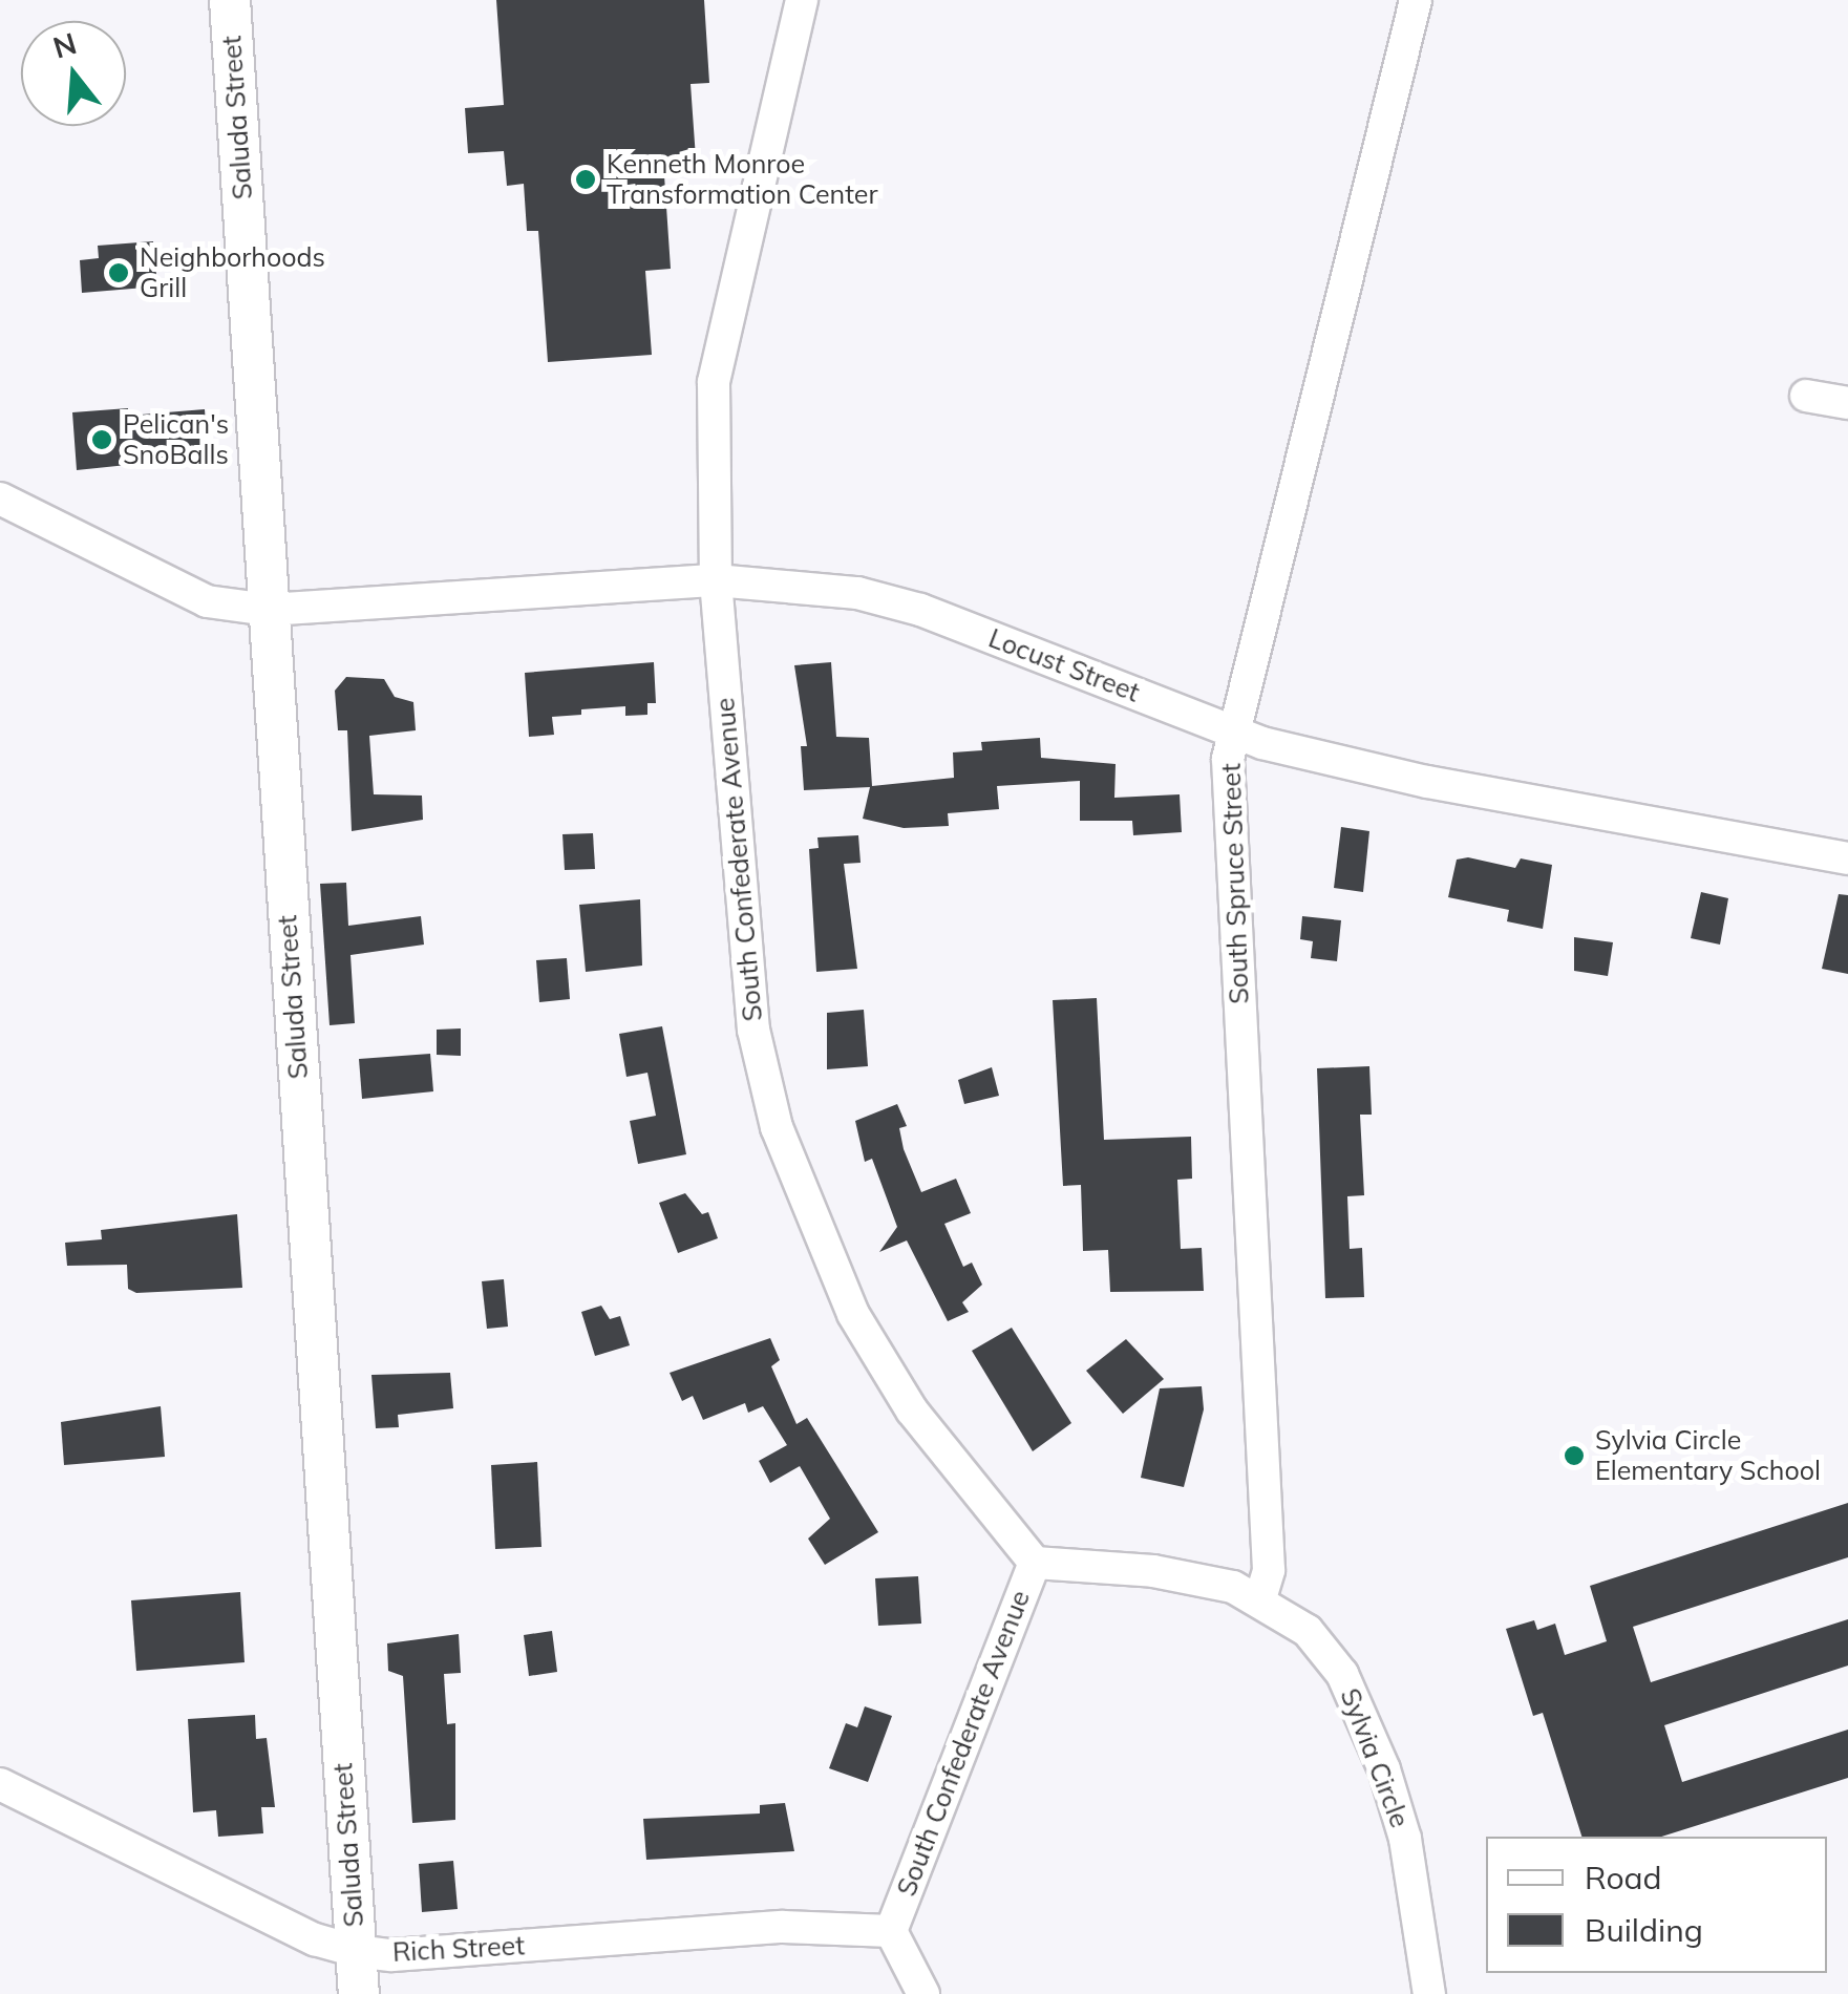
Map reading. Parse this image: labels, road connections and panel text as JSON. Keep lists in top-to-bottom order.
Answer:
{
  "streets": {
    "main road": ["Saluda Street"],
    "street": [
      "Locust Street",
      "South Confederate Avenue",
      "South Spruce Street",
      "Sylvia Circle",
      "Rich Street"
    ]
  },
  "crossings": [
    ["Saluda Street", "Locust Street"],
    ["Saluda Street", "Rich Street"],
    ["Locust Street", "South Confederate Avenue"],
    ["Locust Street", "South Spruce Street"],
    ["South Confederate Avenue", "Sylvia Circle"],
    ["South Confederate Avenue", "Rich Street"],
    ["South Spruce Street", "Sylvia Circle"]
  ],
  "places": [
    "Kenneth Monroe Transformation Center",
    "Neighborhoods Grill",
    "Pelican's SnoBalls",
    "Sylvia Circle Elementary School"
  ],
  "legend": ["Road", "Building"],
  "north": "top"
}
